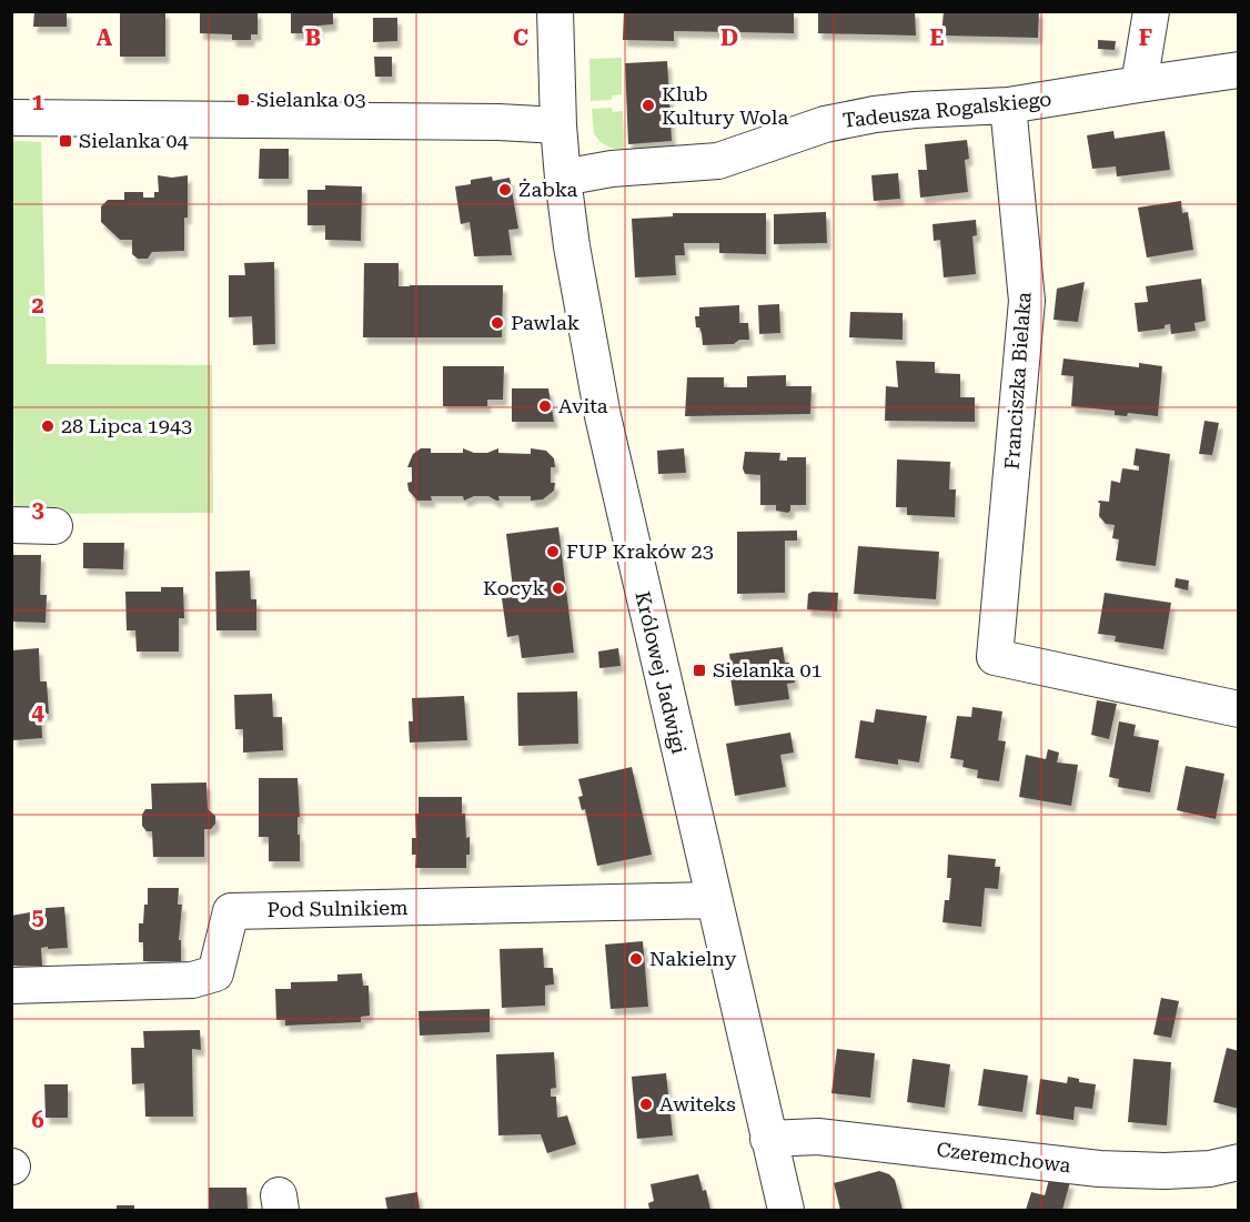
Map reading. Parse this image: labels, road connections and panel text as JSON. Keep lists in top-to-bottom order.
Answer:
{
  "streets": {
    "street": [
      "Tadeusza Rogalskiego",
      "Franciszka Bielaka",
      "Królowej Jadwigi",
      "Pod Sulnikiem",
      "Czeremchowa"
    ]
  },
  "crossings": [
    ["Tadeusza Rogalskiego", "Franciszka Bielaka"],
    ["Tadeusza Rogalskiego", "Królowej Jadwigi"],
    ["Królowej Jadwigi", "Pod Sulnikiem"],
    ["Królowej Jadwigi", "Czeremchowa"]
  ],
  "places": {
    "transit": ["Sielanka 03", "Sielanka 04", "Sielanka 01"],
    "other": [
      "Klub Kultury Wola",
      "Żabka",
      "Pawlak",
      "Avita",
      "28 Lipca 1943",
      "FUP Kraków 23",
      "Kocyk",
      "Nakielny",
      "Awiteks"
    ]
  },
  "grid": {
    "columns": [
      "A",
      "B",
      "C",
      "D",
      "E",
      "F"
    ],
    "rows": [
      "1",
      "2",
      "3",
      "4",
      "5",
      "6"
    ]
  }
}
